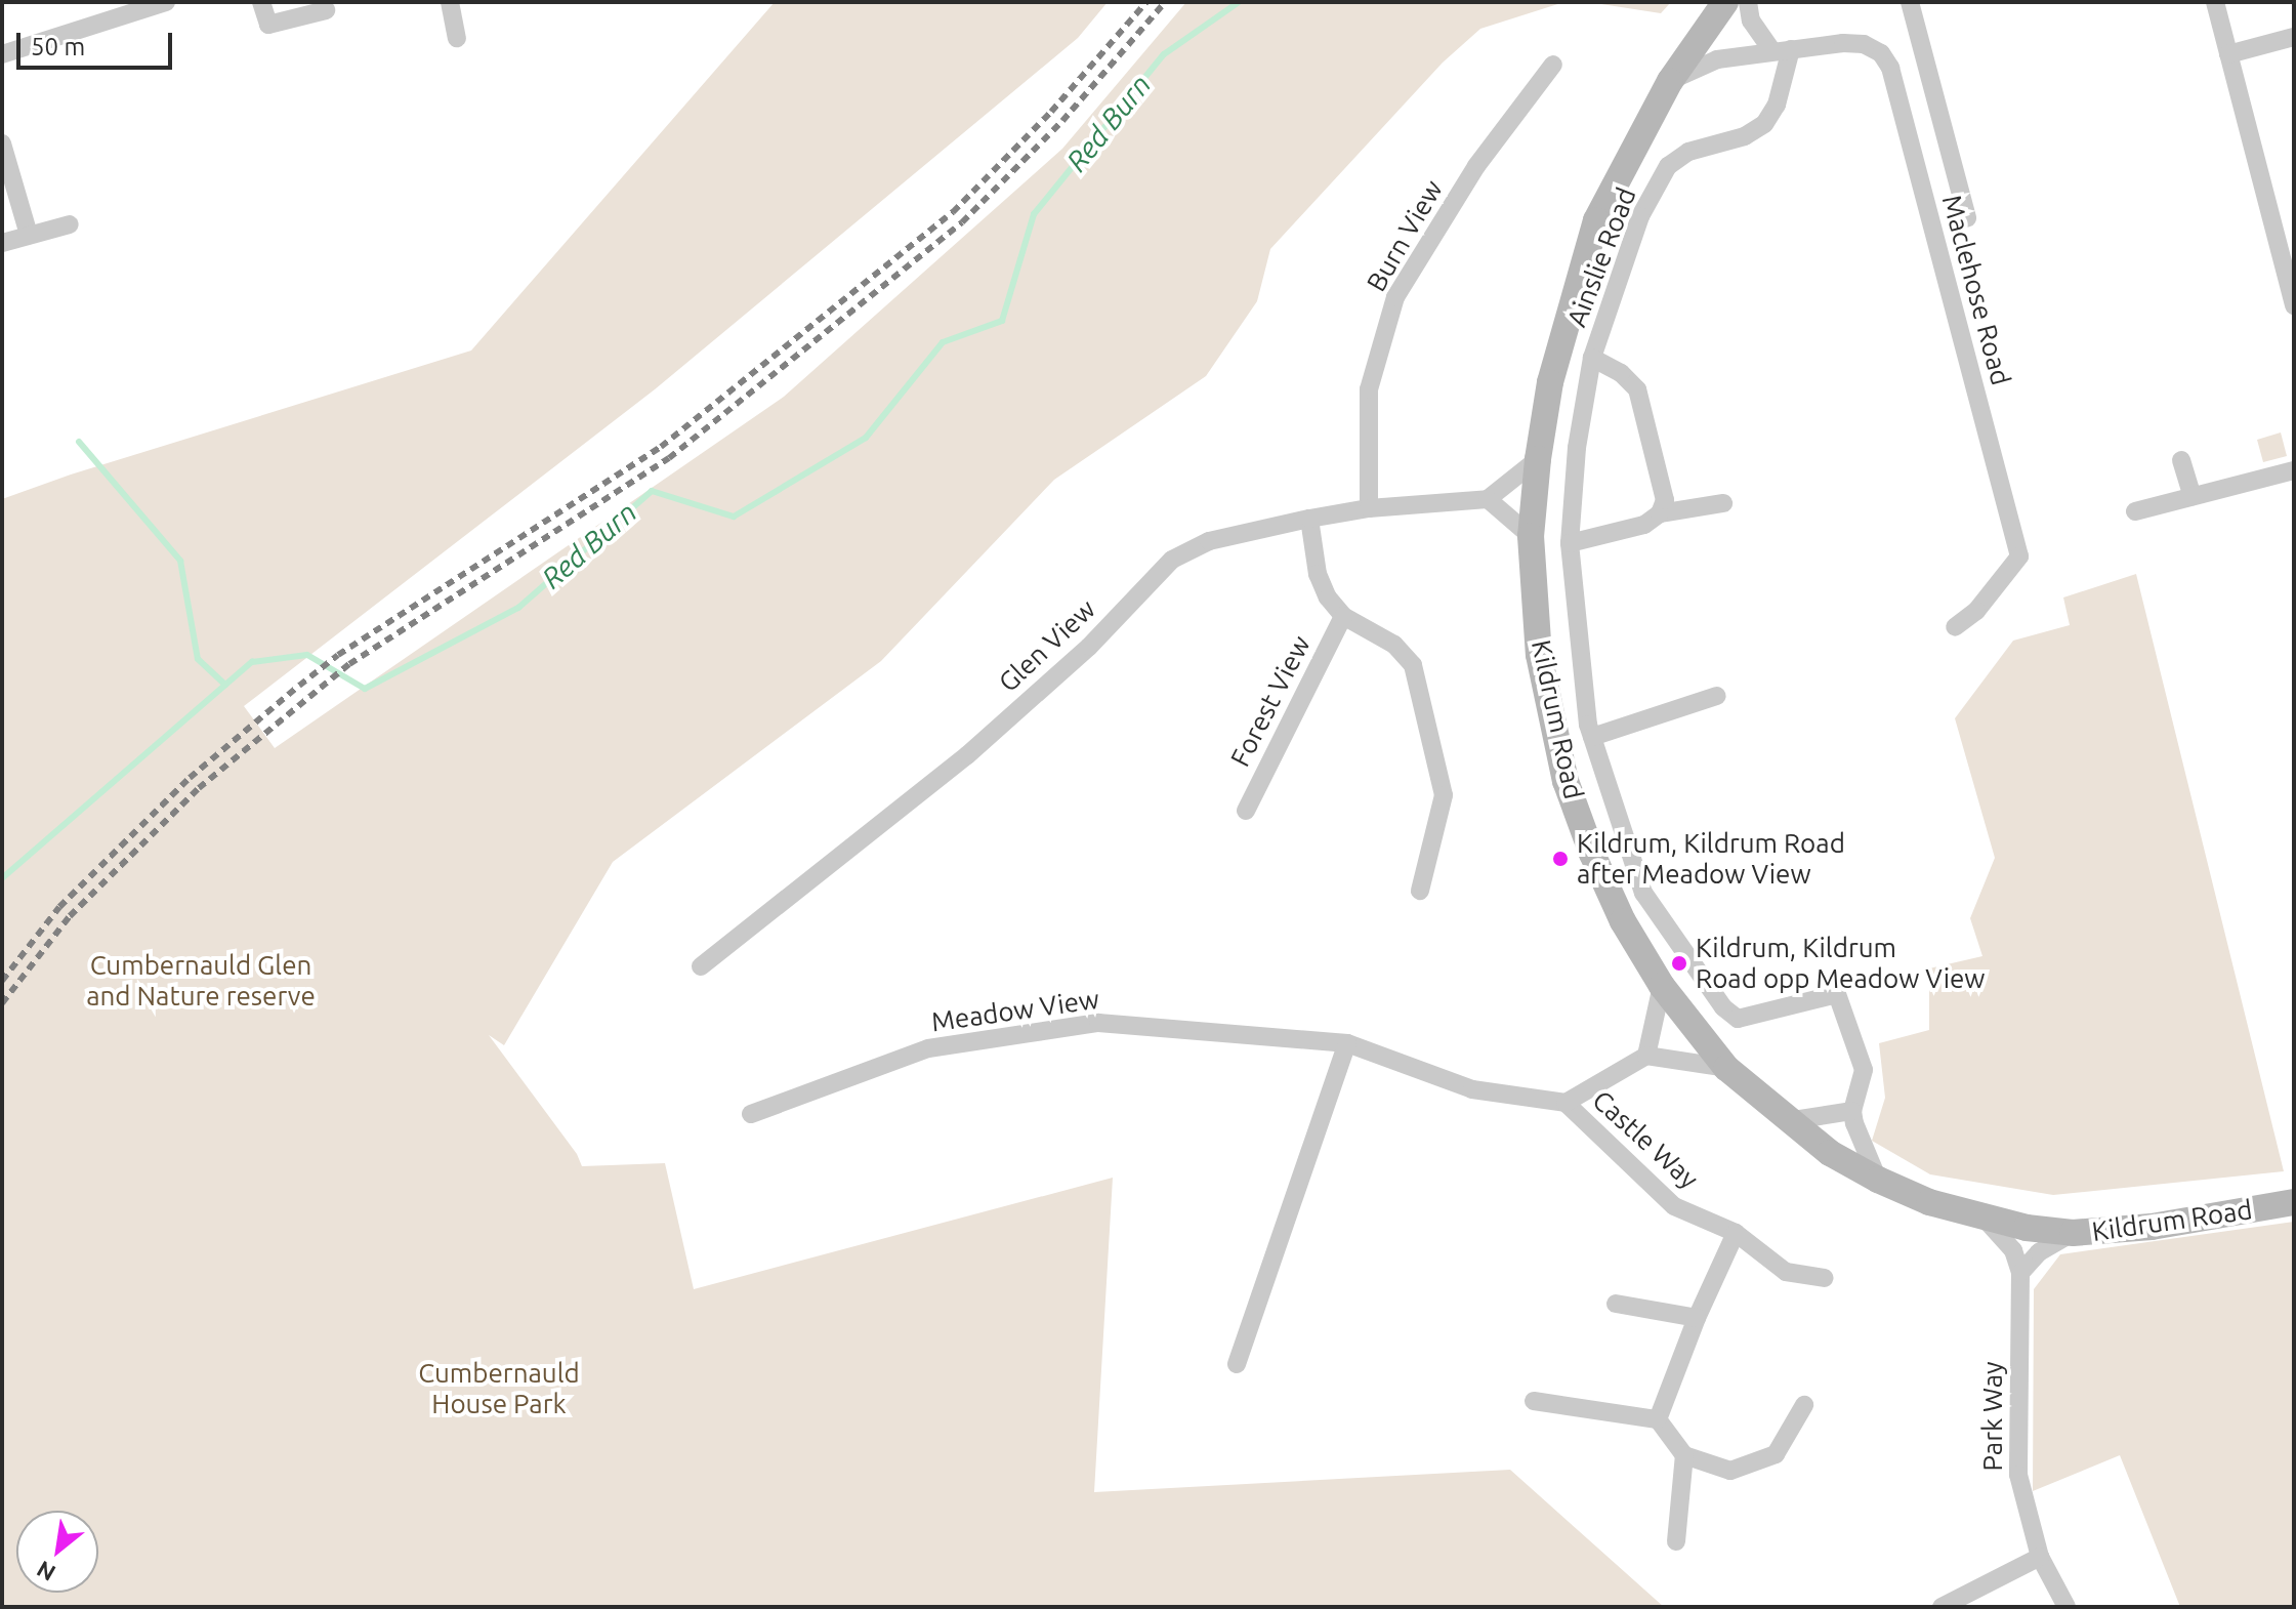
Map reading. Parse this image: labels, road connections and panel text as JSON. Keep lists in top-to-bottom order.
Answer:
{
  "streets": {
    "street": [
      "Burn View",
      "Ainslie Road",
      "Maclehose Road",
      "Glen View",
      "Forest View",
      "Kildrum Road",
      "Meadow View",
      "Castle Way",
      "Park Way"
    ]
  },
  "crossings": [
    ["Burn View", "Glen View"],
    ["Ainslie Road", "Maclehose Road"],
    ["Maclehose Road", "Kildrum Road"],
    ["Glen View", "Forest View"],
    ["Kildrum Road", "Park Way"],
    ["Meadow View", "Castle Way"]
  ],
  "water": ["Red Burn"],
  "parks": ["Cumbernauld Glen and Nature reserve", "Cumbernauld House Park"],
  "places": ["Kildrum, Kildrum Road after Meadow View", "Kildrum, Kildrum Road opp Meadow View"],
  "scale_bar": "50 m",
  "north": "bottom left"
}
